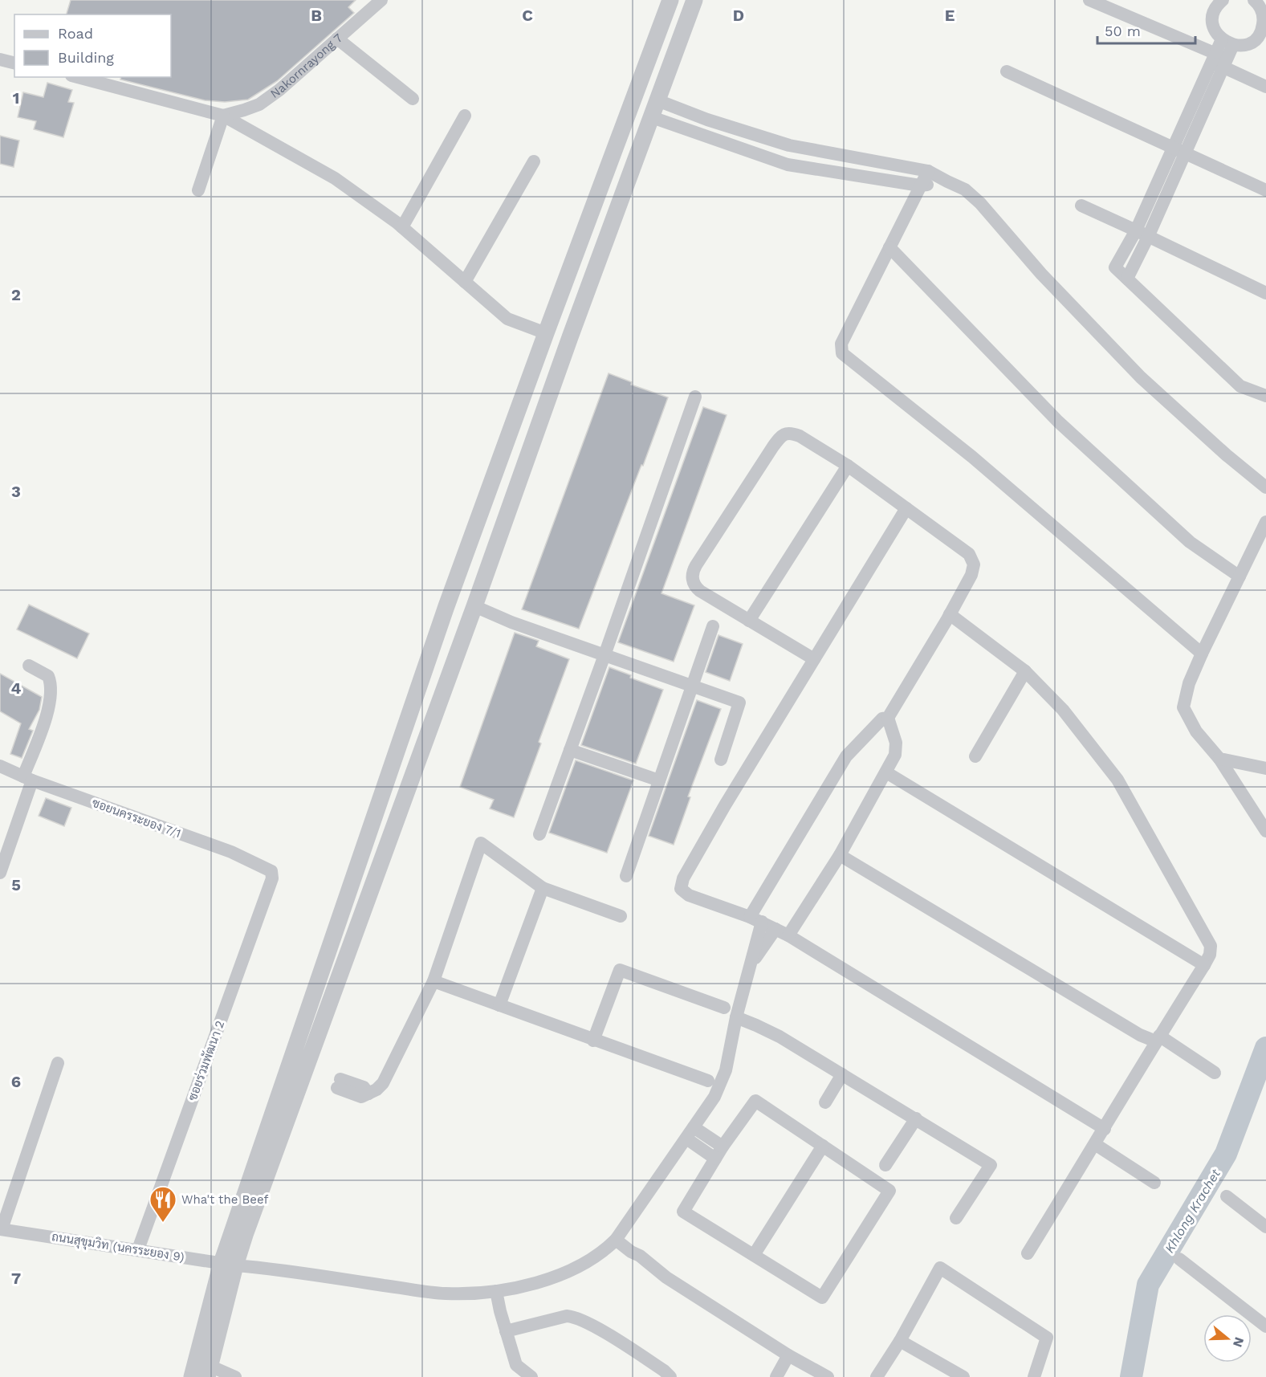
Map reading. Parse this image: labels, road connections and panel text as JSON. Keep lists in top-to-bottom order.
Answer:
{
  "streets": {
    "street": [
      "Nakornrayong 7",
      "ซอยนครระยอง 7/1",
      "ซอยร่วมพัฒนา 2",
      "ถนนสุขุมวิท (นครระยอง 9)"
    ]
  },
  "crossings": [
    ["ซอยนครระยอง 7/1", "ซอยร่วมพัฒนา 2"],
    ["ซอยร่วมพัฒนา 2", "ถนนสุขุมวิท (นครระยอง 9)"]
  ],
  "water": ["Khlong Krachet"],
  "places": {
    "restaurant": ["Wha't the Beef"]
  },
  "legend": ["Road", "Building"],
  "scale_bar": "50 m",
  "north": "right",
  "grid": {
    "columns": [
      "B",
      "C",
      "D",
      "E"
    ],
    "rows": [
      "1",
      "2",
      "3",
      "4",
      "5",
      "6",
      "7"
    ]
  }
}
